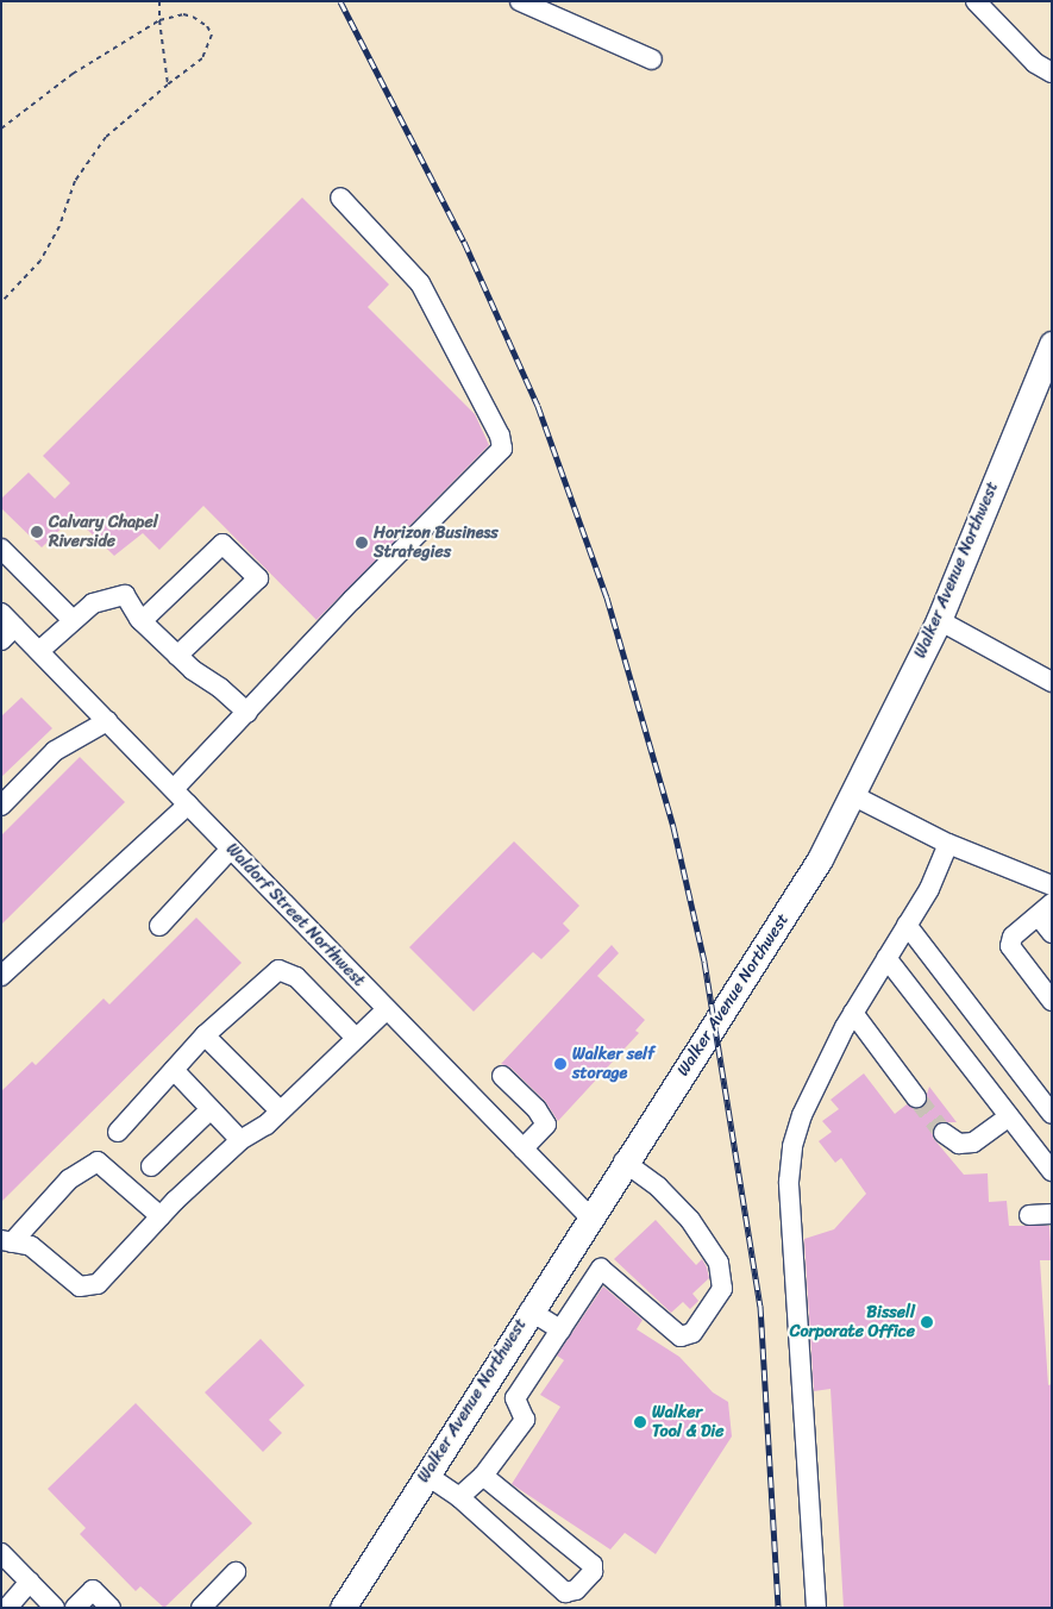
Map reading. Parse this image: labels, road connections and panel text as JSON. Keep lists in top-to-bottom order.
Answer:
{
  "streets": {
    "main road": ["Walker Avenue Northwest"],
    "street": ["Waldorf Street Northwest"]
  },
  "crossings": [
    ["Walker Avenue Northwest", "Waldorf Street Northwest"]
  ],
  "places": [
    "Calvary Chapel Riverside",
    "Horizon Business Strategies",
    "Walker self storage",
    "Bissell Corporate Office",
    "Walker Tool & Die"
  ]
}
